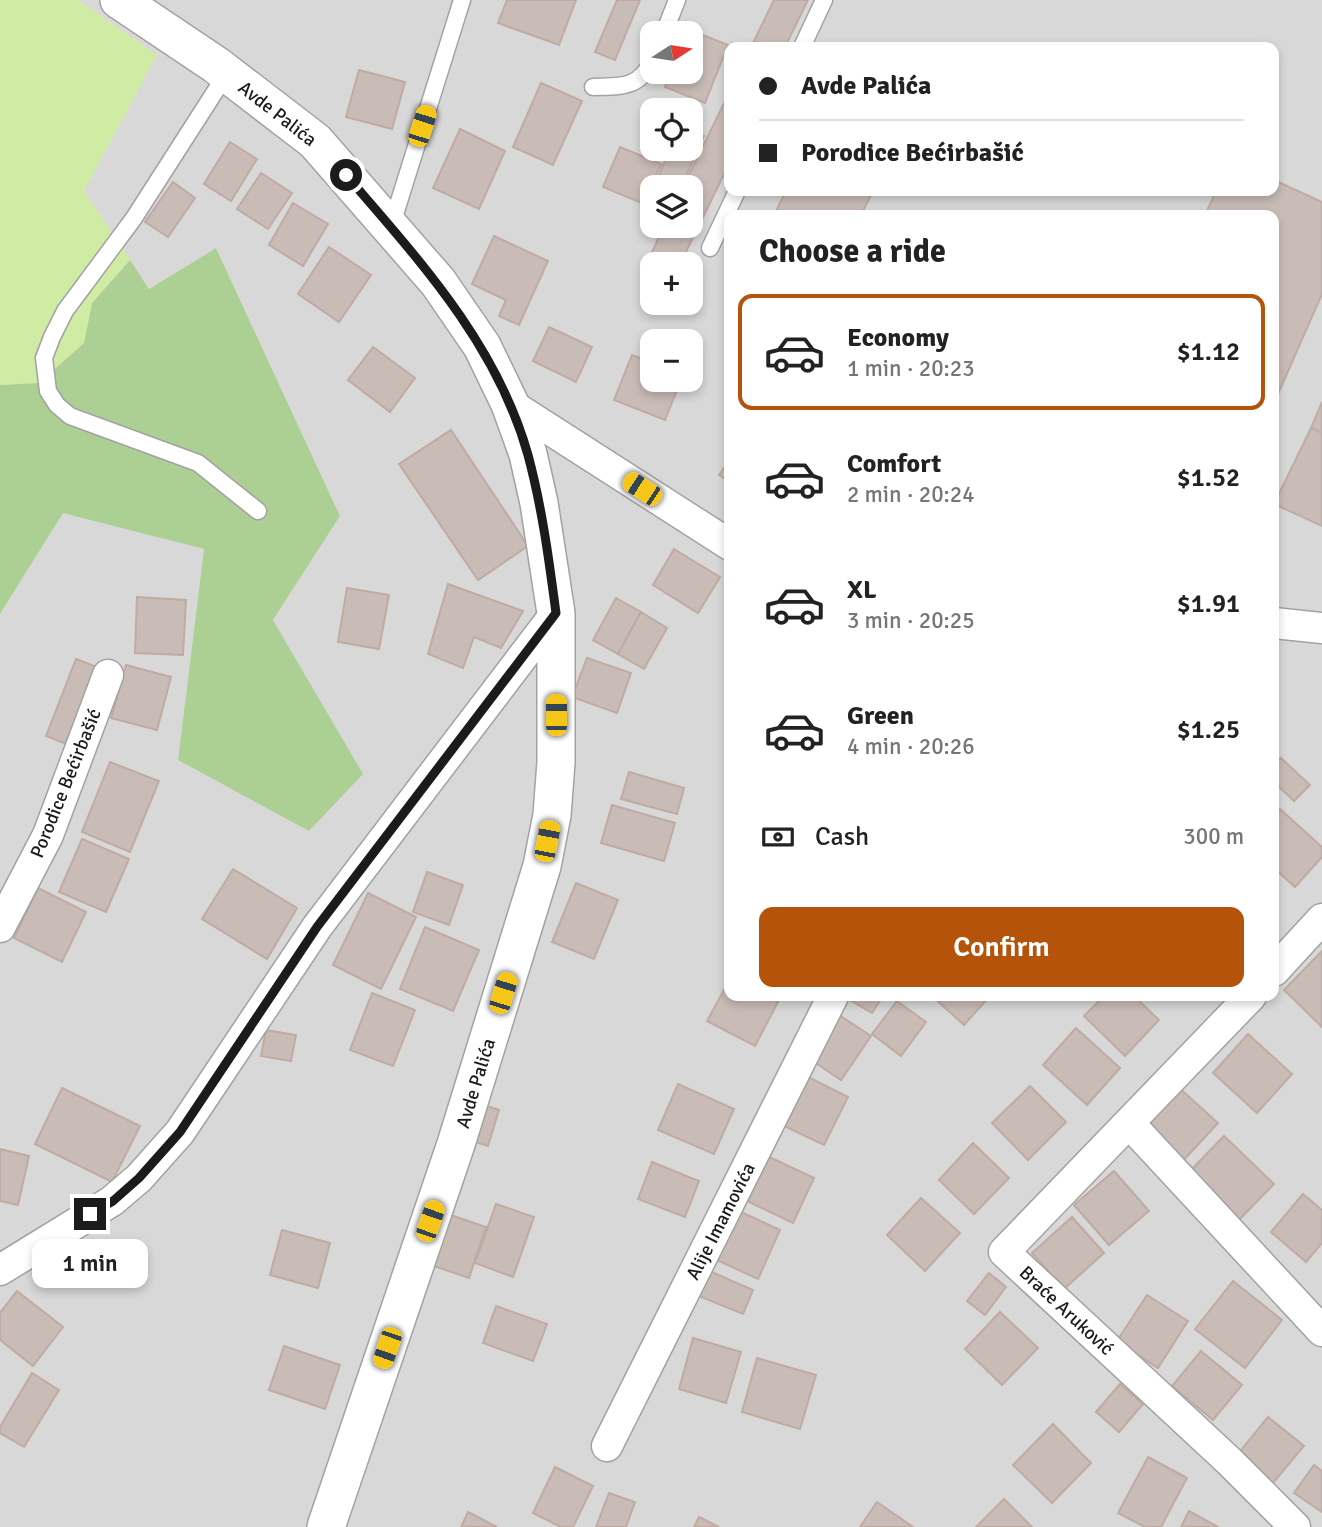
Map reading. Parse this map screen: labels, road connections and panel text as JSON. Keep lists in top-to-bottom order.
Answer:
{
  "streets": {
    "street": [
      "Avde Palića",
      "Porodice Bećirbašić",
      "Alije Imamovića",
      "Braće Aruković"
    ]
  },
  "north": "right",
  "page": {
    "map_buttons": ["+", "−"],
    "banner": ["Avde Palića", "Porodice Bećirbašić"],
    "heading": "Choose a ride",
    "list": [
      {
        "name": "Economy",
        "note": "1 min · 20:23",
        "value": "$1.12"
      },
      {
        "name": "Comfort",
        "note": "2 min · 20:24",
        "value": "$1.52"
      },
      {
        "name": "XL",
        "note": "3 min · 20:25",
        "value": "$1.91"
      },
      {
        "name": "Green",
        "note": "4 min · 20:26",
        "value": "$1.25"
      }
    ],
    "pay": ["Cash", "300 m"],
    "buttons": "Confirm",
    "bubble": "1 min"
  }
}
